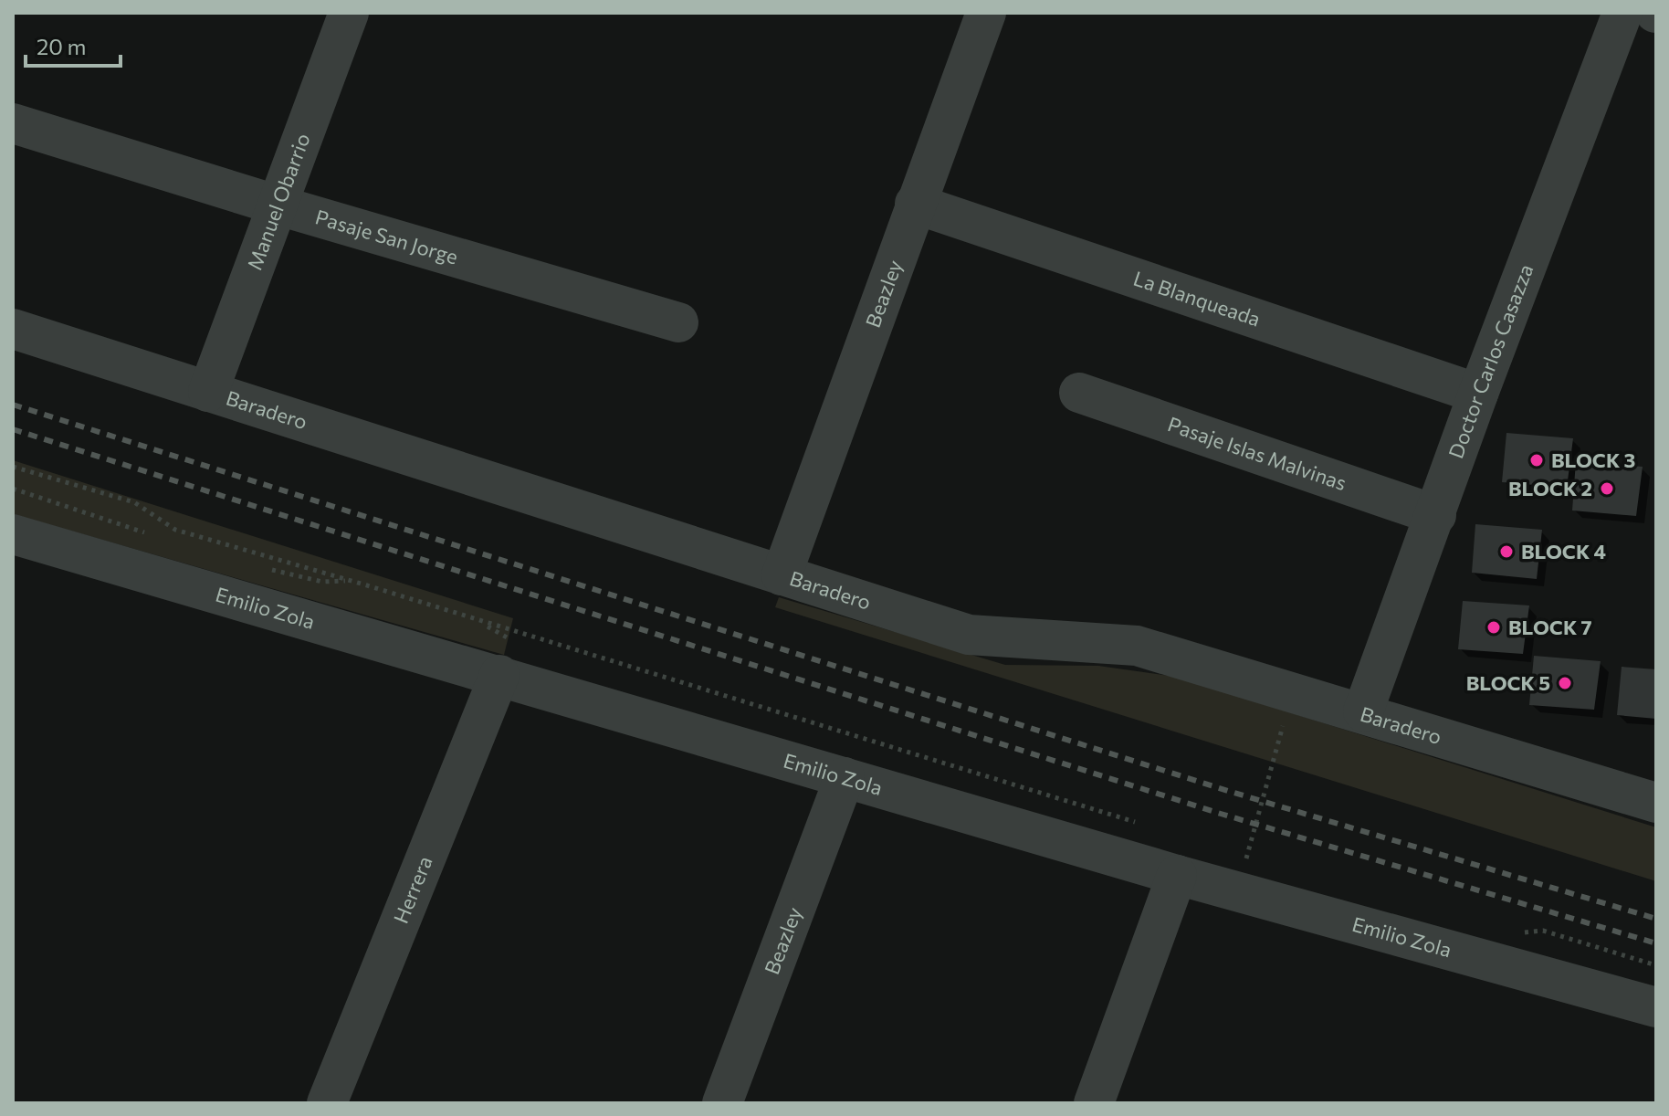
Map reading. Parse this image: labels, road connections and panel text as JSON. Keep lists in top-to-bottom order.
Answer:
{
  "streets": {
    "street": [
      "Manuel Obarrio",
      "Pasaje San Jorge",
      "Beazley",
      "La Blanqueada",
      "Doctor Carlos Casazza",
      "Baradero",
      "Pasaje Islas Malvinas",
      "Emilio Zola",
      "Herrera"
    ]
  },
  "crossings": [
    ["Manuel Obarrio", "Pasaje San Jorge"],
    ["Manuel Obarrio", "Baradero"],
    ["Beazley", "La Blanqueada"],
    ["Beazley", "Baradero"],
    ["Beazley", "Emilio Zola"],
    ["La Blanqueada", "Doctor Carlos Casazza"],
    ["Doctor Carlos Casazza", "Baradero"],
    ["Doctor Carlos Casazza", "Pasaje Islas Malvinas"],
    ["Emilio Zola", "Herrera"]
  ],
  "places": [
    "BLOCK 3",
    "BLOCK 2",
    "BLOCK 4",
    "BLOCK 7",
    "BLOCK 5"
  ],
  "scale_bar": "20 m"
}
